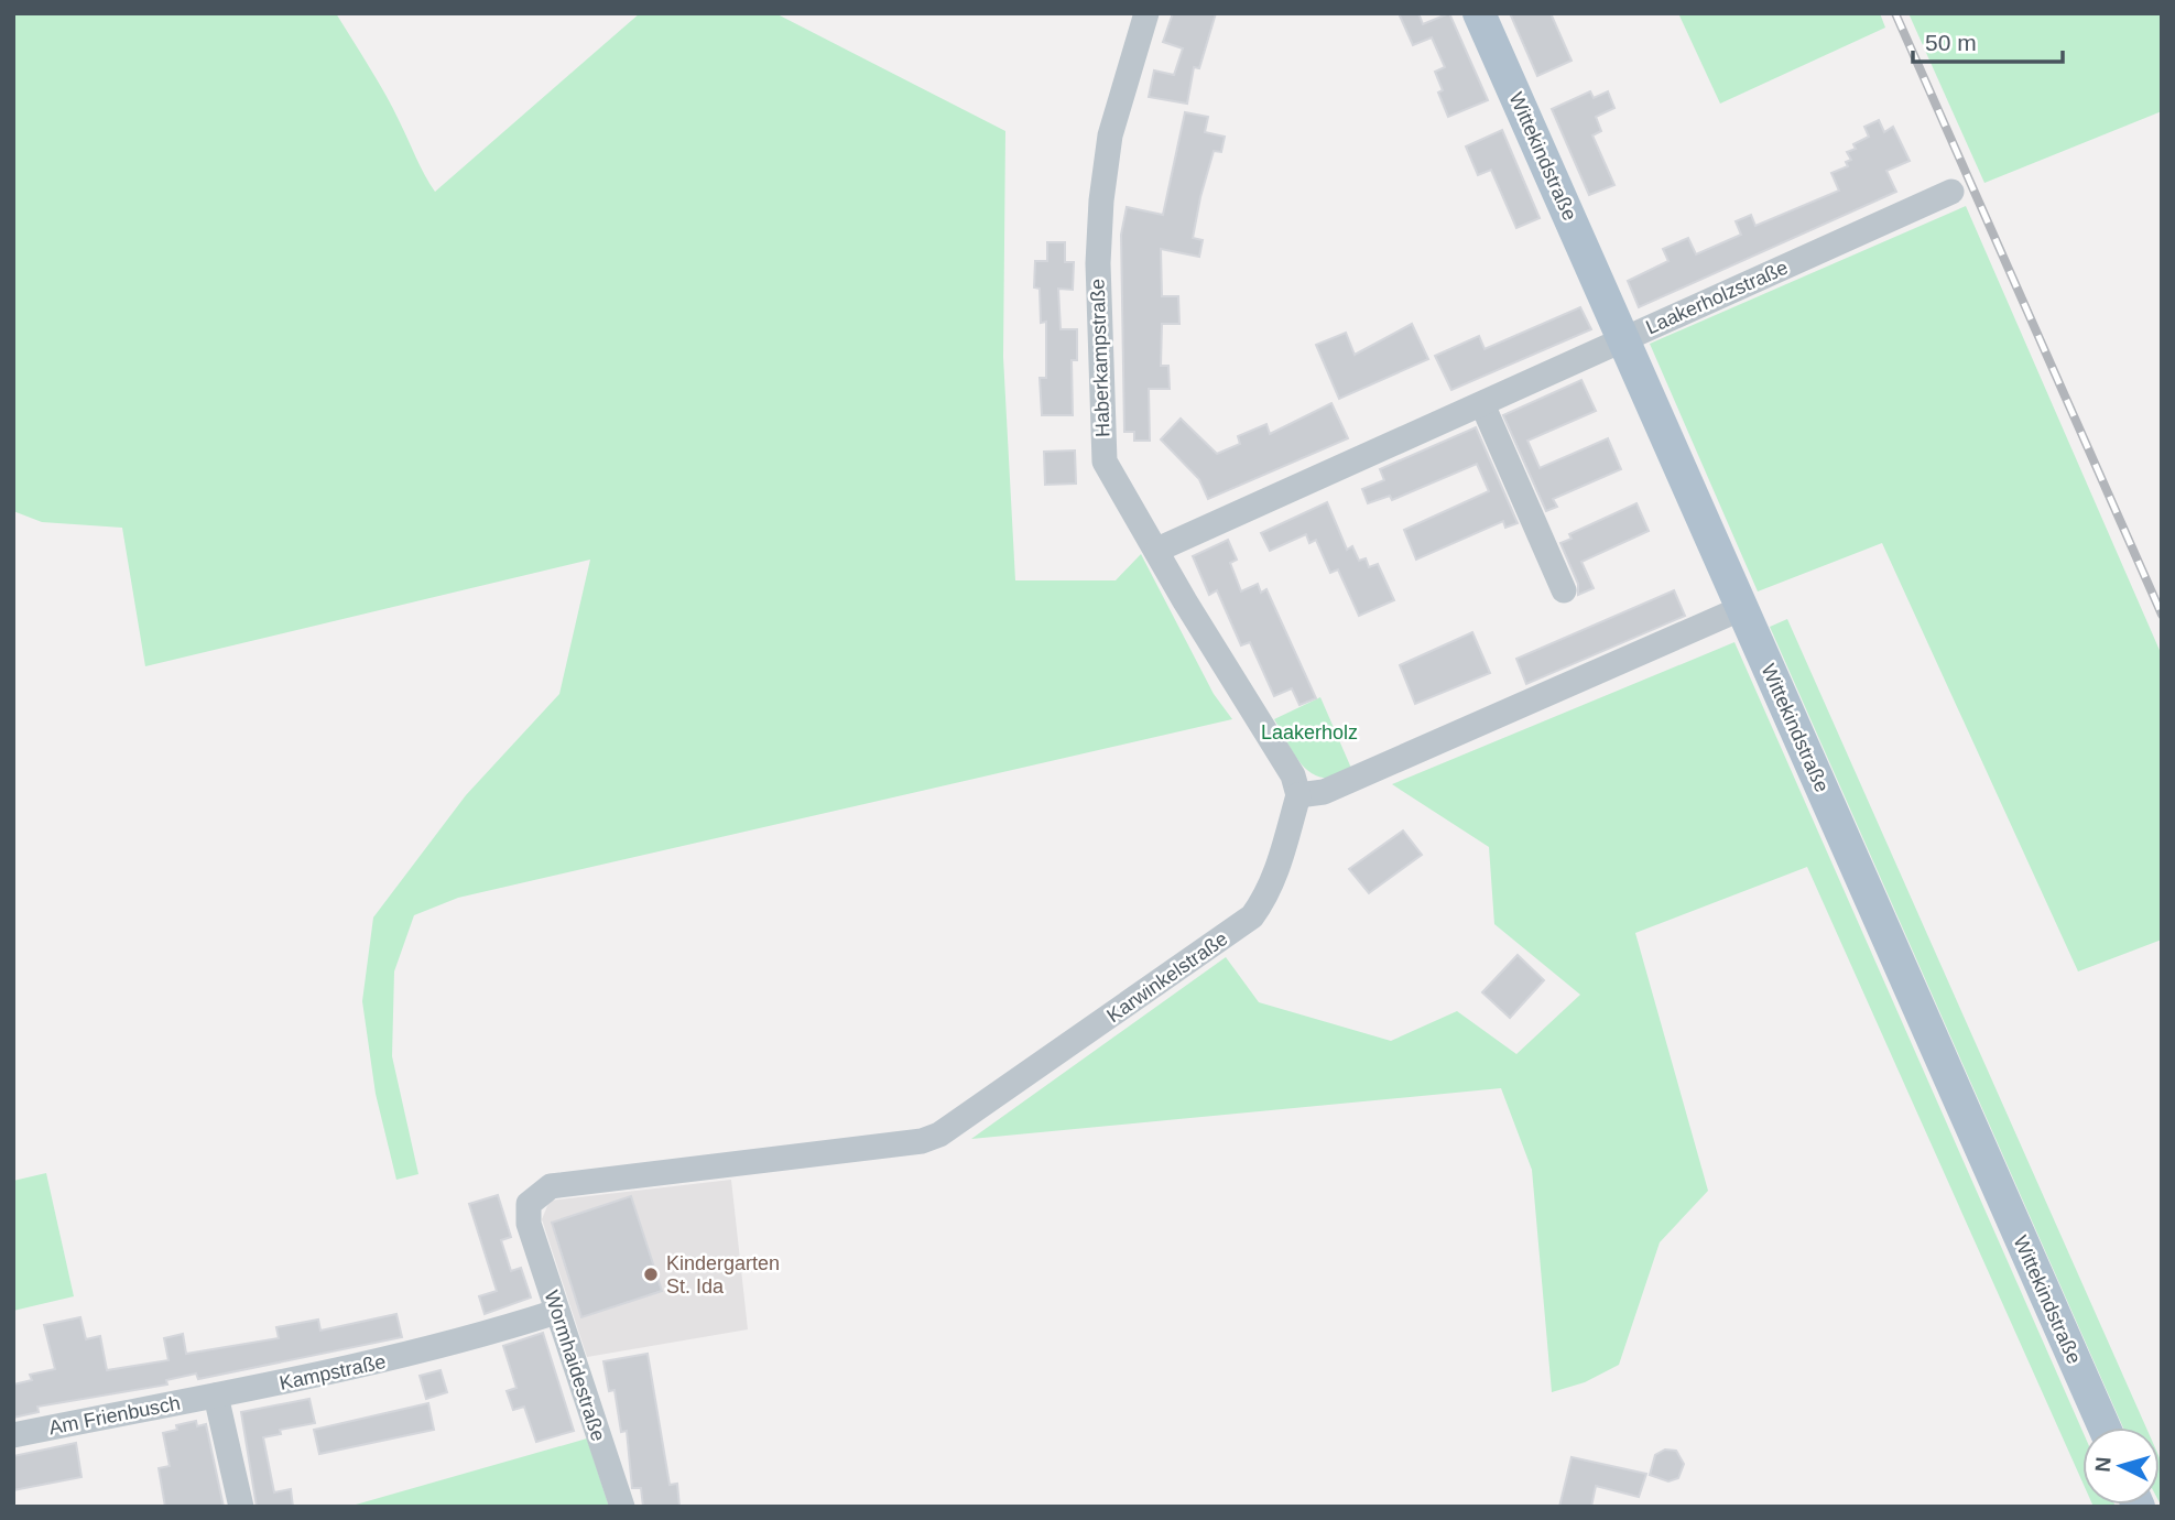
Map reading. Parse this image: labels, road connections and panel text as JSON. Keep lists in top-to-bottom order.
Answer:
{
  "streets": {
    "main road": ["Wittekindstraße"],
    "street": [
      "Laakerholzstraße",
      "Haberkampstraße",
      "Karwinkelstraße",
      "Wormhaidestraße",
      "Kampstraße",
      "Am Frienbusch"
    ]
  },
  "crossings": [
    ["Wittekindstraße", "Laakerholzstraße"],
    ["Laakerholzstraße", "Haberkampstraße"],
    ["Haberkampstraße", "Karwinkelstraße"],
    ["Karwinkelstraße", "Wormhaidestraße"],
    ["Wormhaidestraße", "Kampstraße"],
    ["Kampstraße", "Am Frienbusch"]
  ],
  "parks": ["Laakerholz"],
  "places": ["Kindergarten St. Ida"],
  "scale_bar": "50 m",
  "north": "left"
}
